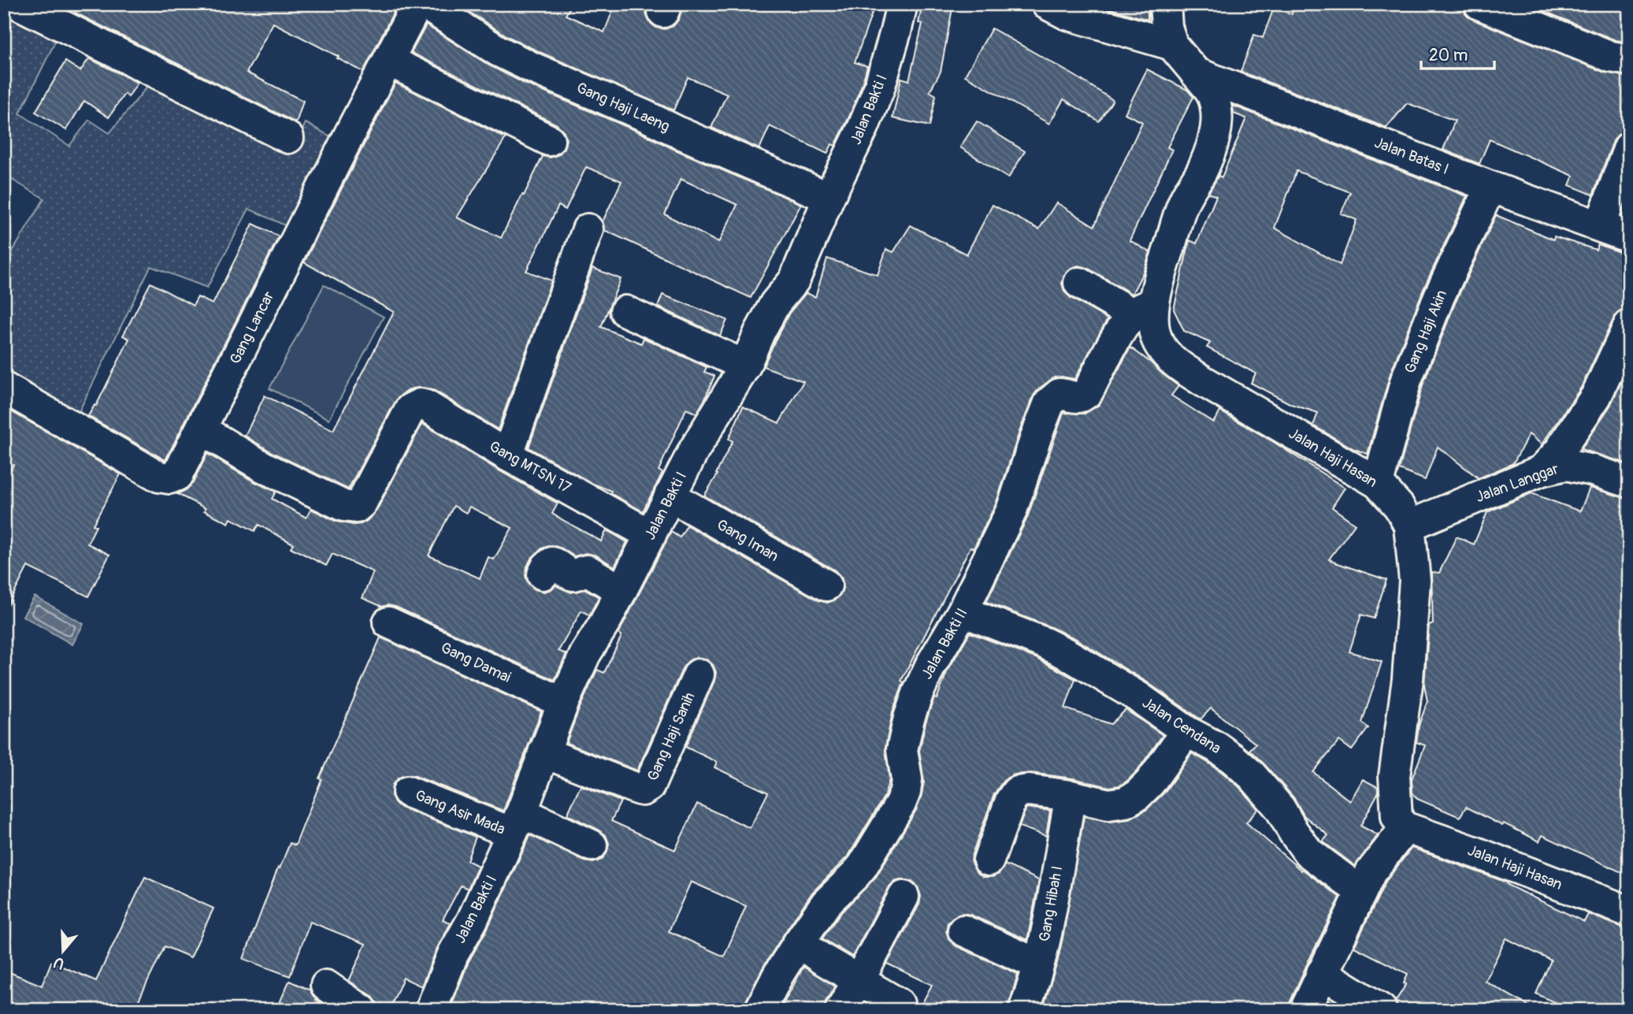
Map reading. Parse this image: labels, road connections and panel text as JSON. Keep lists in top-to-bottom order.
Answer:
{
  "streets": {
    "street": [
      "Gang Haji Laeng",
      "Jalan Bakti I",
      "Jalan Batas I",
      "Gang Lancar",
      "Gang Haji Akin",
      "Jalan Haji Hasan",
      "Gang MTSN 17",
      "Jalan Langgar",
      "Gang Iman",
      "Jalan Bakti II",
      "Gang Damai",
      "Jalan Cendana",
      "Gang Haji Sanih",
      "Gang Asir Mada",
      "Gang Hibah I"
    ]
  },
  "crossings": [
    ["Gang Haji Laeng", "Jalan Bakti I"],
    ["Jalan Bakti I", "Gang MTSN 17"],
    ["Jalan Bakti I", "Gang Iman"],
    ["Jalan Bakti I", "Gang Damai"],
    ["Jalan Bakti I", "Gang Haji Sanih"],
    ["Jalan Bakti I", "Gang Asir Mada"],
    ["Jalan Batas I", "Gang Haji Akin"],
    ["Jalan Batas I", "Jalan Haji Hasan"],
    ["Gang Lancar", "Gang MTSN 17"],
    ["Gang Haji Akin", "Jalan Haji Hasan"],
    ["Jalan Haji Hasan", "Jalan Langgar"],
    ["Jalan Haji Hasan", "Jalan Bakti II"],
    ["Jalan Bakti II", "Jalan Cendana"]
  ],
  "scale_bar": "20 m",
  "north": "bottom"
}
